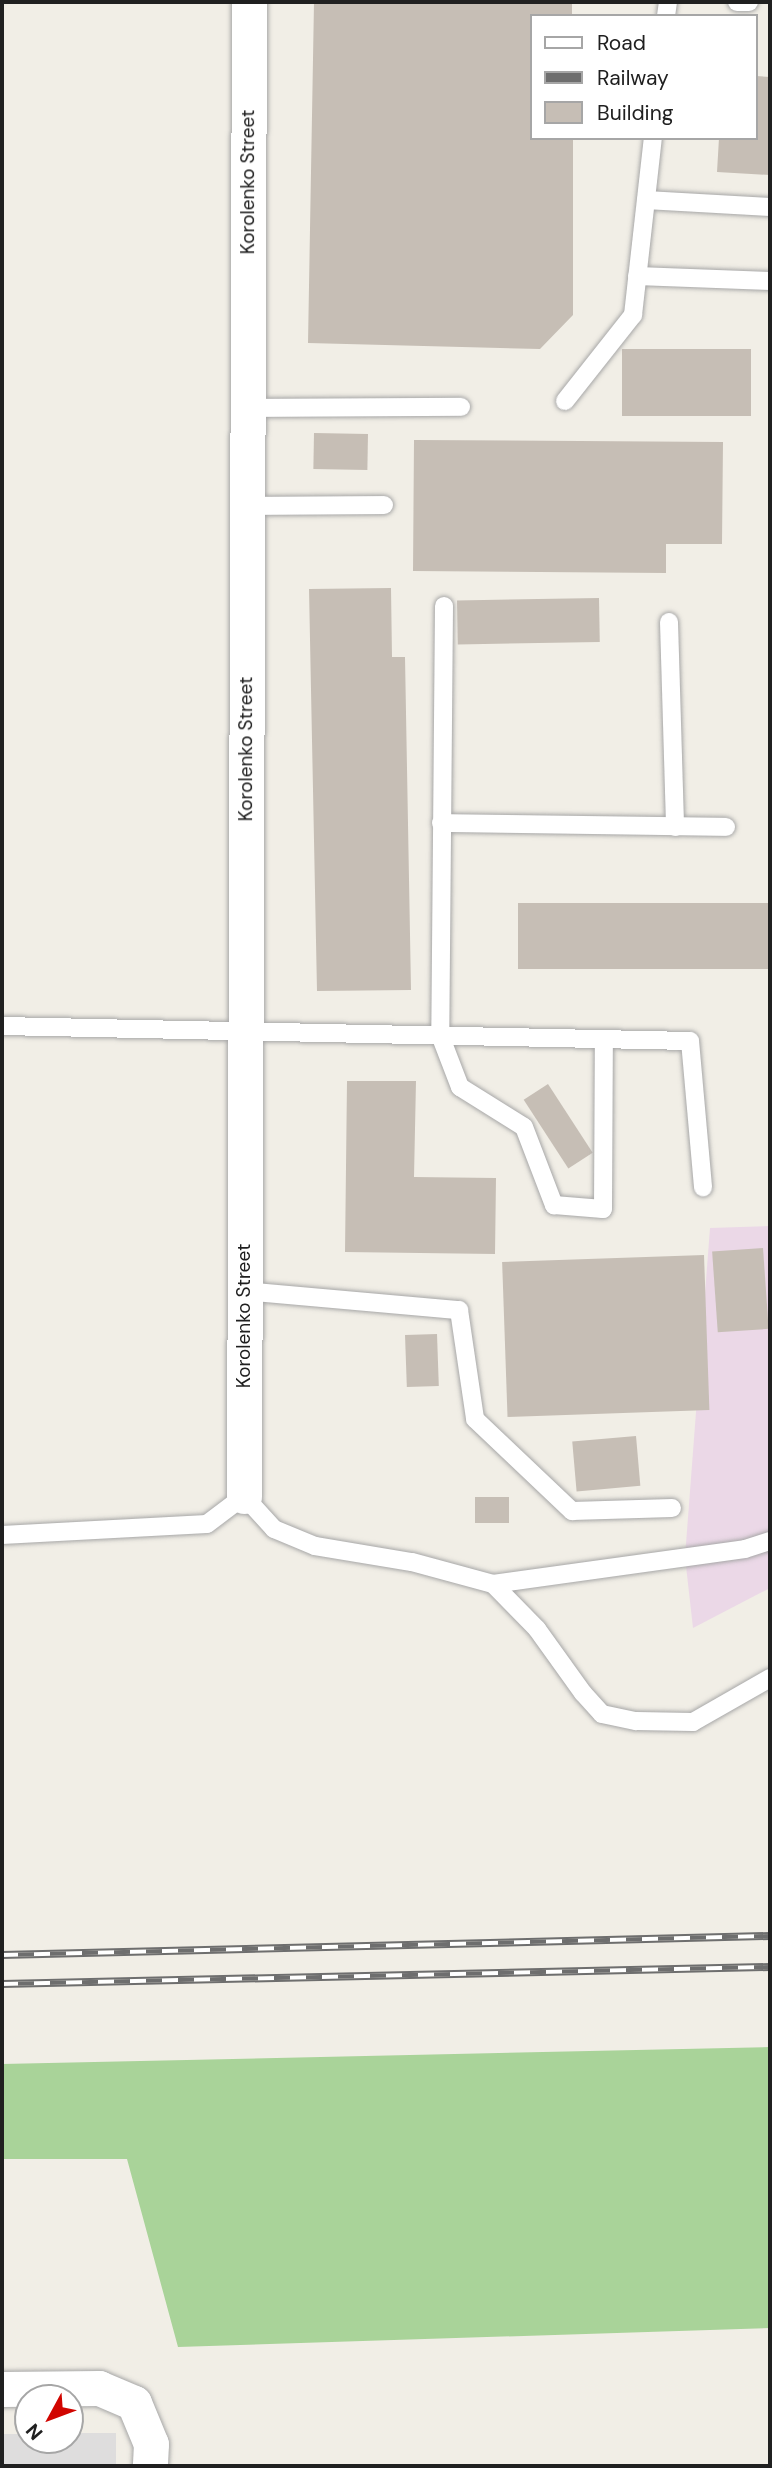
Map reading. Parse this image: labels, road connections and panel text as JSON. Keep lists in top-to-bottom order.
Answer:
{
  "streets": {
    "street": ["Korolenko Street"]
  },
  "legend": ["Road", "Railway", "Building"],
  "north": "bottom left"
}
